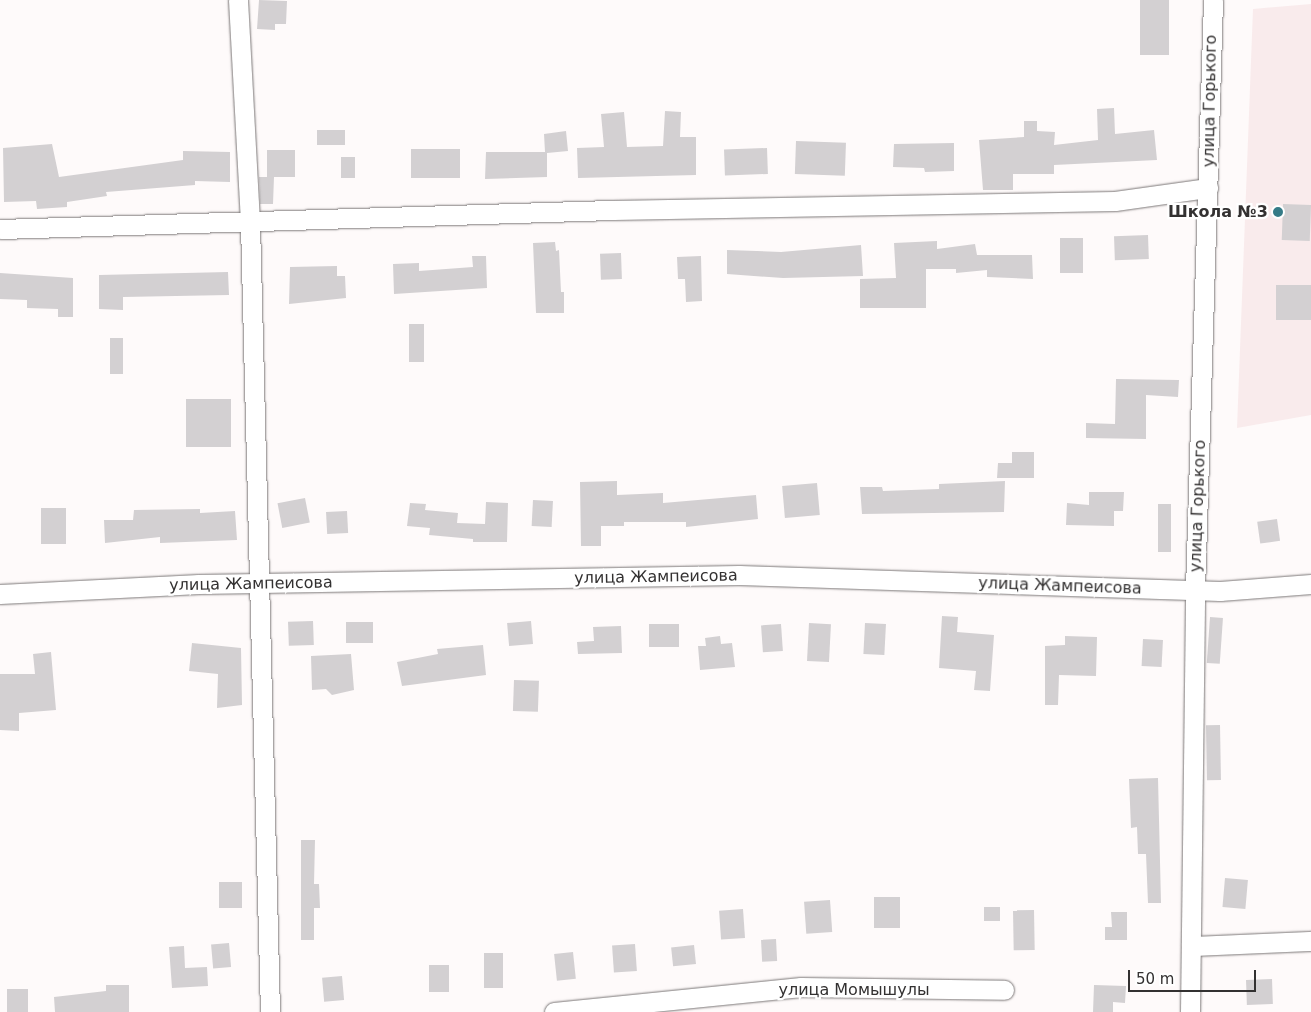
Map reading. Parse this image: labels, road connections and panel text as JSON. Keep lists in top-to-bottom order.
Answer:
{
  "streets": {
    "street": ["улица Горького", "улица Жампеисова", "улица Момышулы"]
  },
  "crossings": [
    ["улица Горького", "улица Жампеисова"]
  ],
  "places": ["Школа №3"],
  "scale_bar": "50 m"
}
